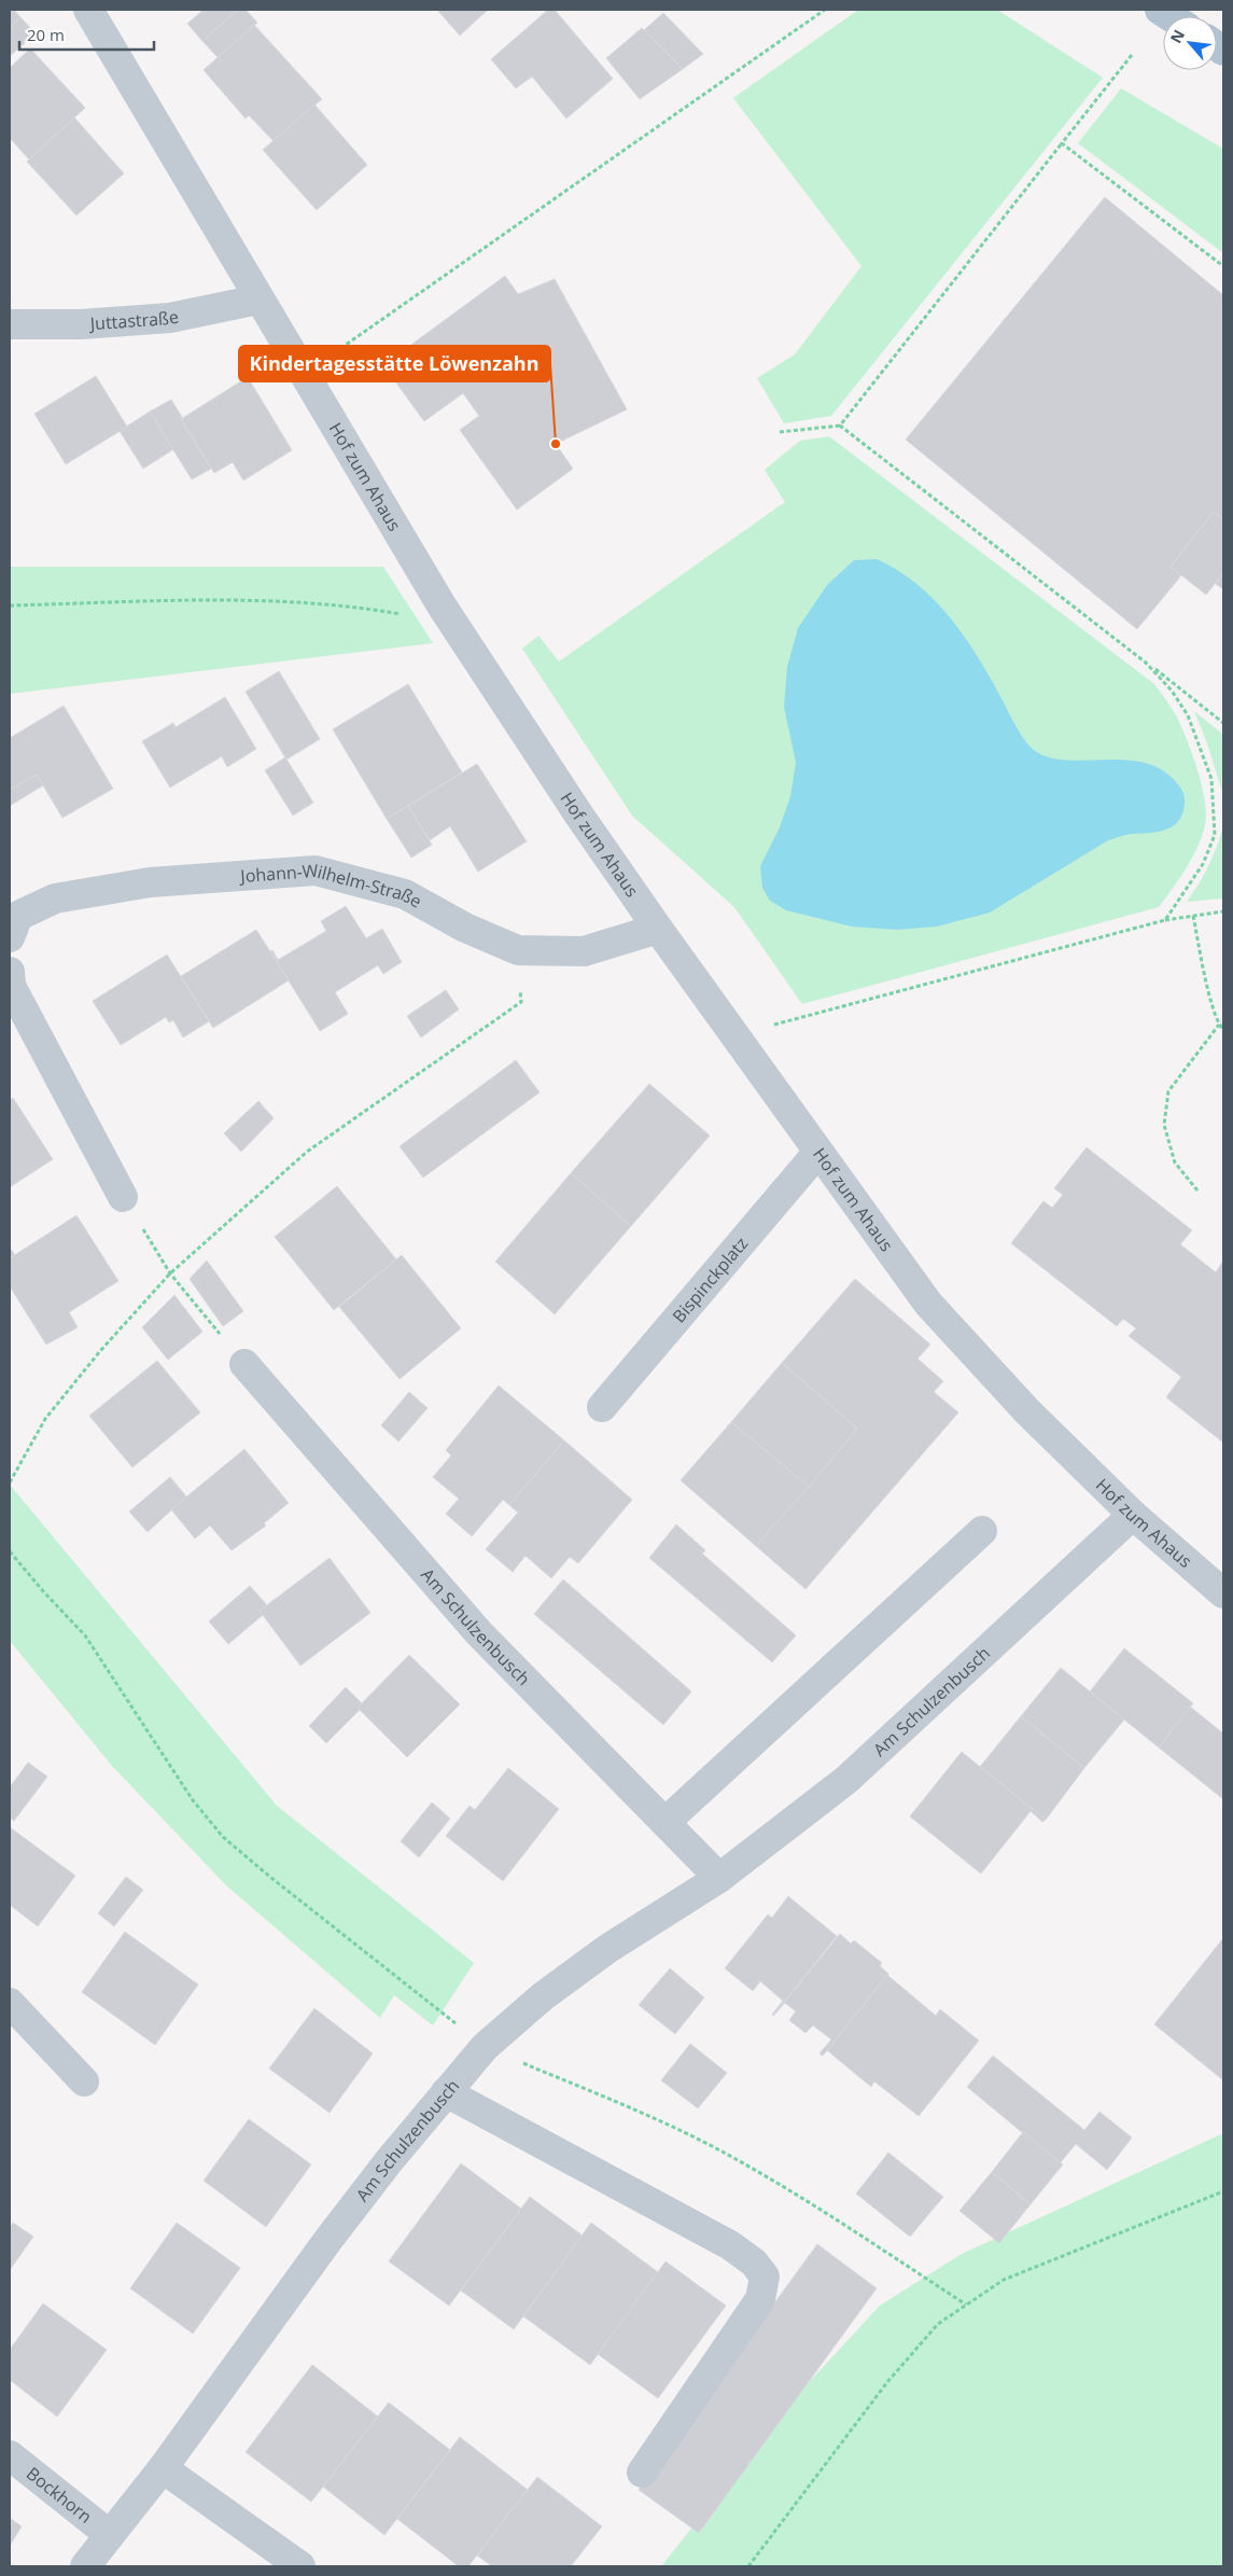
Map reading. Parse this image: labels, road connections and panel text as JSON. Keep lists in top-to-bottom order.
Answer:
{
  "streets": {
    "street": [
      "Juttastraße",
      "Hof zum Ahaus",
      "Johann-Wilhelm-Straße",
      "Bispinckplatz",
      "Am Schulzenbusch",
      "Bockhorn"
    ]
  },
  "crossings": [
    ["Juttastraße", "Hof zum Ahaus"],
    ["Hof zum Ahaus", "Johann-Wilhelm-Straße"],
    ["Hof zum Ahaus", "Bispinckplatz"],
    ["Hof zum Ahaus", "Am Schulzenbusch"],
    ["Am Schulzenbusch", "Bockhorn"]
  ],
  "places": ["Kindertagesstätte Löwenzahn"],
  "scale_bar": "20 m",
  "north": "top left"
}
